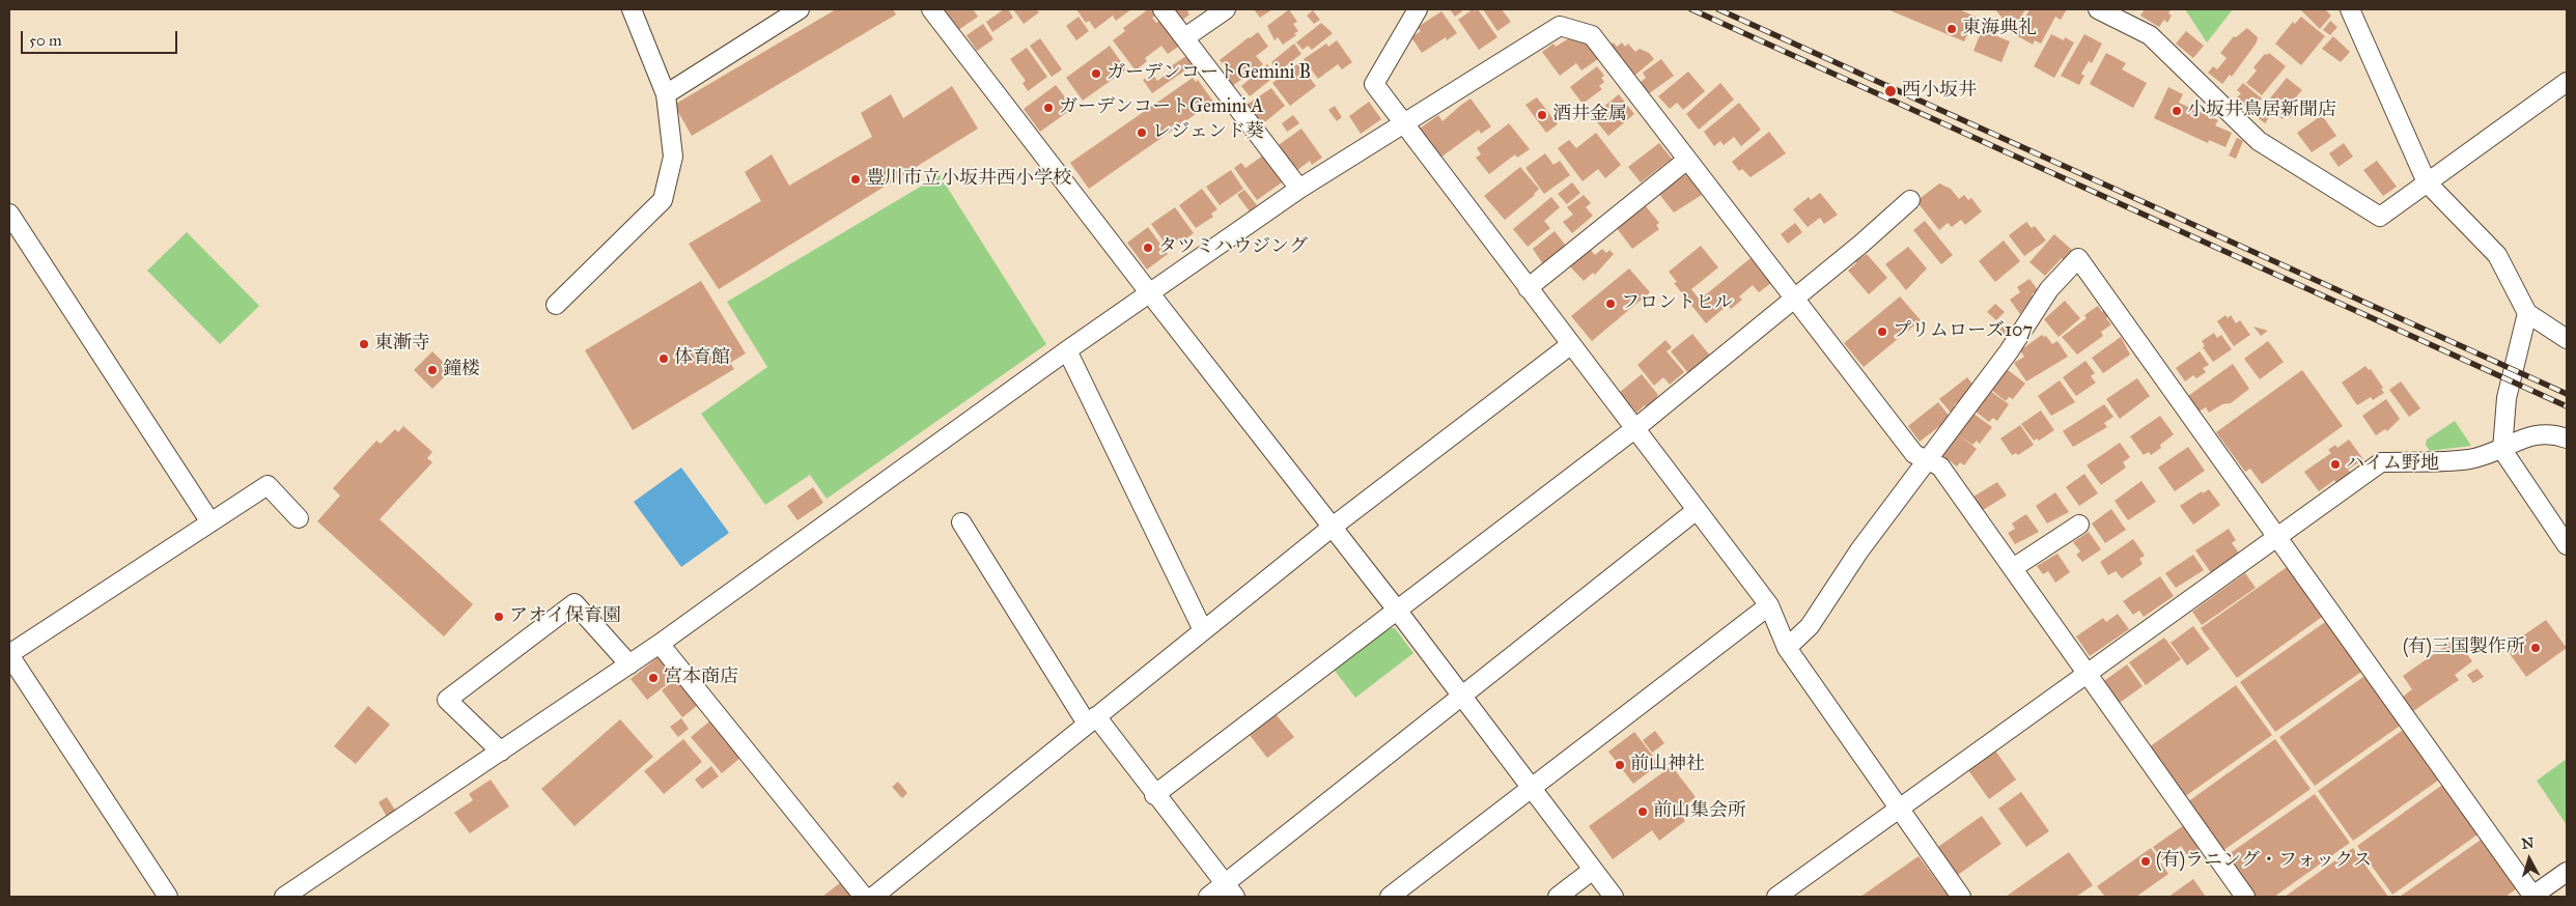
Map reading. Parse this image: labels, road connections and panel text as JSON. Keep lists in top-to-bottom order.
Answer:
{
  "places": [
    "東海典礼",
    "ガーデンコートGemini B",
    "西小坂井",
    "ガーデンコートGemini A",
    "小坂井鳥居新聞店",
    "酒井金属",
    "レジェンド葵",
    "豊川市立小坂井西小学校",
    "タツミハウジング",
    "フロントヒル",
    "プリムローズ107",
    "東漸寺",
    "体育館",
    "鐘楼",
    "ハイム野地",
    "アオイ保育園",
    "(有)三国製作所",
    "宮本商店",
    "前山神社",
    "前山集会所",
    "(有)ラニング・フォックス"
  ],
  "scale_bar": "50 m",
  "north": "top"
}
